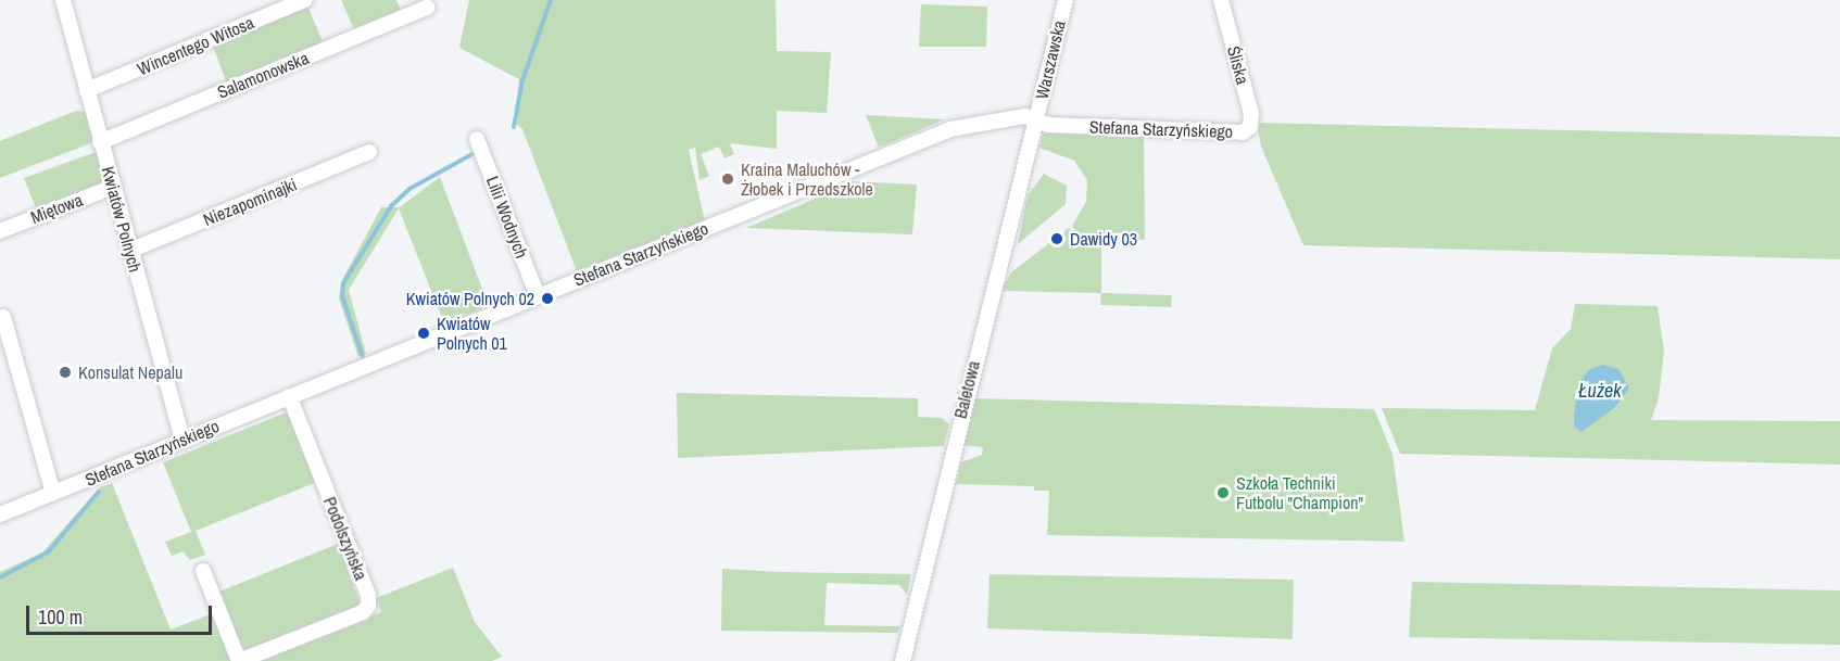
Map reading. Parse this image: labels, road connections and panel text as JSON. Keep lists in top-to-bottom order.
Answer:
{
  "streets": {
    "street": [
      "Wincentego Witosa",
      "Warszawska",
      "Śliska",
      "Salamonowska",
      "Stefana Starzyńskiego",
      "Niezapominajki",
      "Miętowa",
      "Lilii Wodnych",
      "Kwiatów Polnych",
      "Baletowa",
      "Podolszyńska"
    ]
  },
  "crossings": [
    ["Wincentego Witosa", "Kwiatów Polnych"],
    ["Warszawska", "Stefana Starzyńskiego"],
    ["Warszawska", "Baletowa"],
    ["Śliska", "Stefana Starzyńskiego"],
    ["Salamonowska", "Kwiatów Polnych"],
    ["Stefana Starzyńskiego", "Lilii Wodnych"],
    ["Stefana Starzyńskiego", "Kwiatów Polnych"],
    ["Stefana Starzyńskiego", "Baletowa"],
    ["Stefana Starzyńskiego", "Podolszyńska"],
    ["Niezapominajki", "Kwiatów Polnych"],
    ["Miętowa", "Kwiatów Polnych"]
  ],
  "water": ["Łużek"],
  "places": [
    "Kraina Maluchów - Żłobek i Przedszkole",
    "Dawidy 03",
    "Kwiatów Polnych 02",
    "Kwiatów Polnych 01",
    "Konsulat Nepalu",
    "Szkoła Techniki Futbolu \"Champion\""
  ],
  "scale_bar": "100 m"
}
